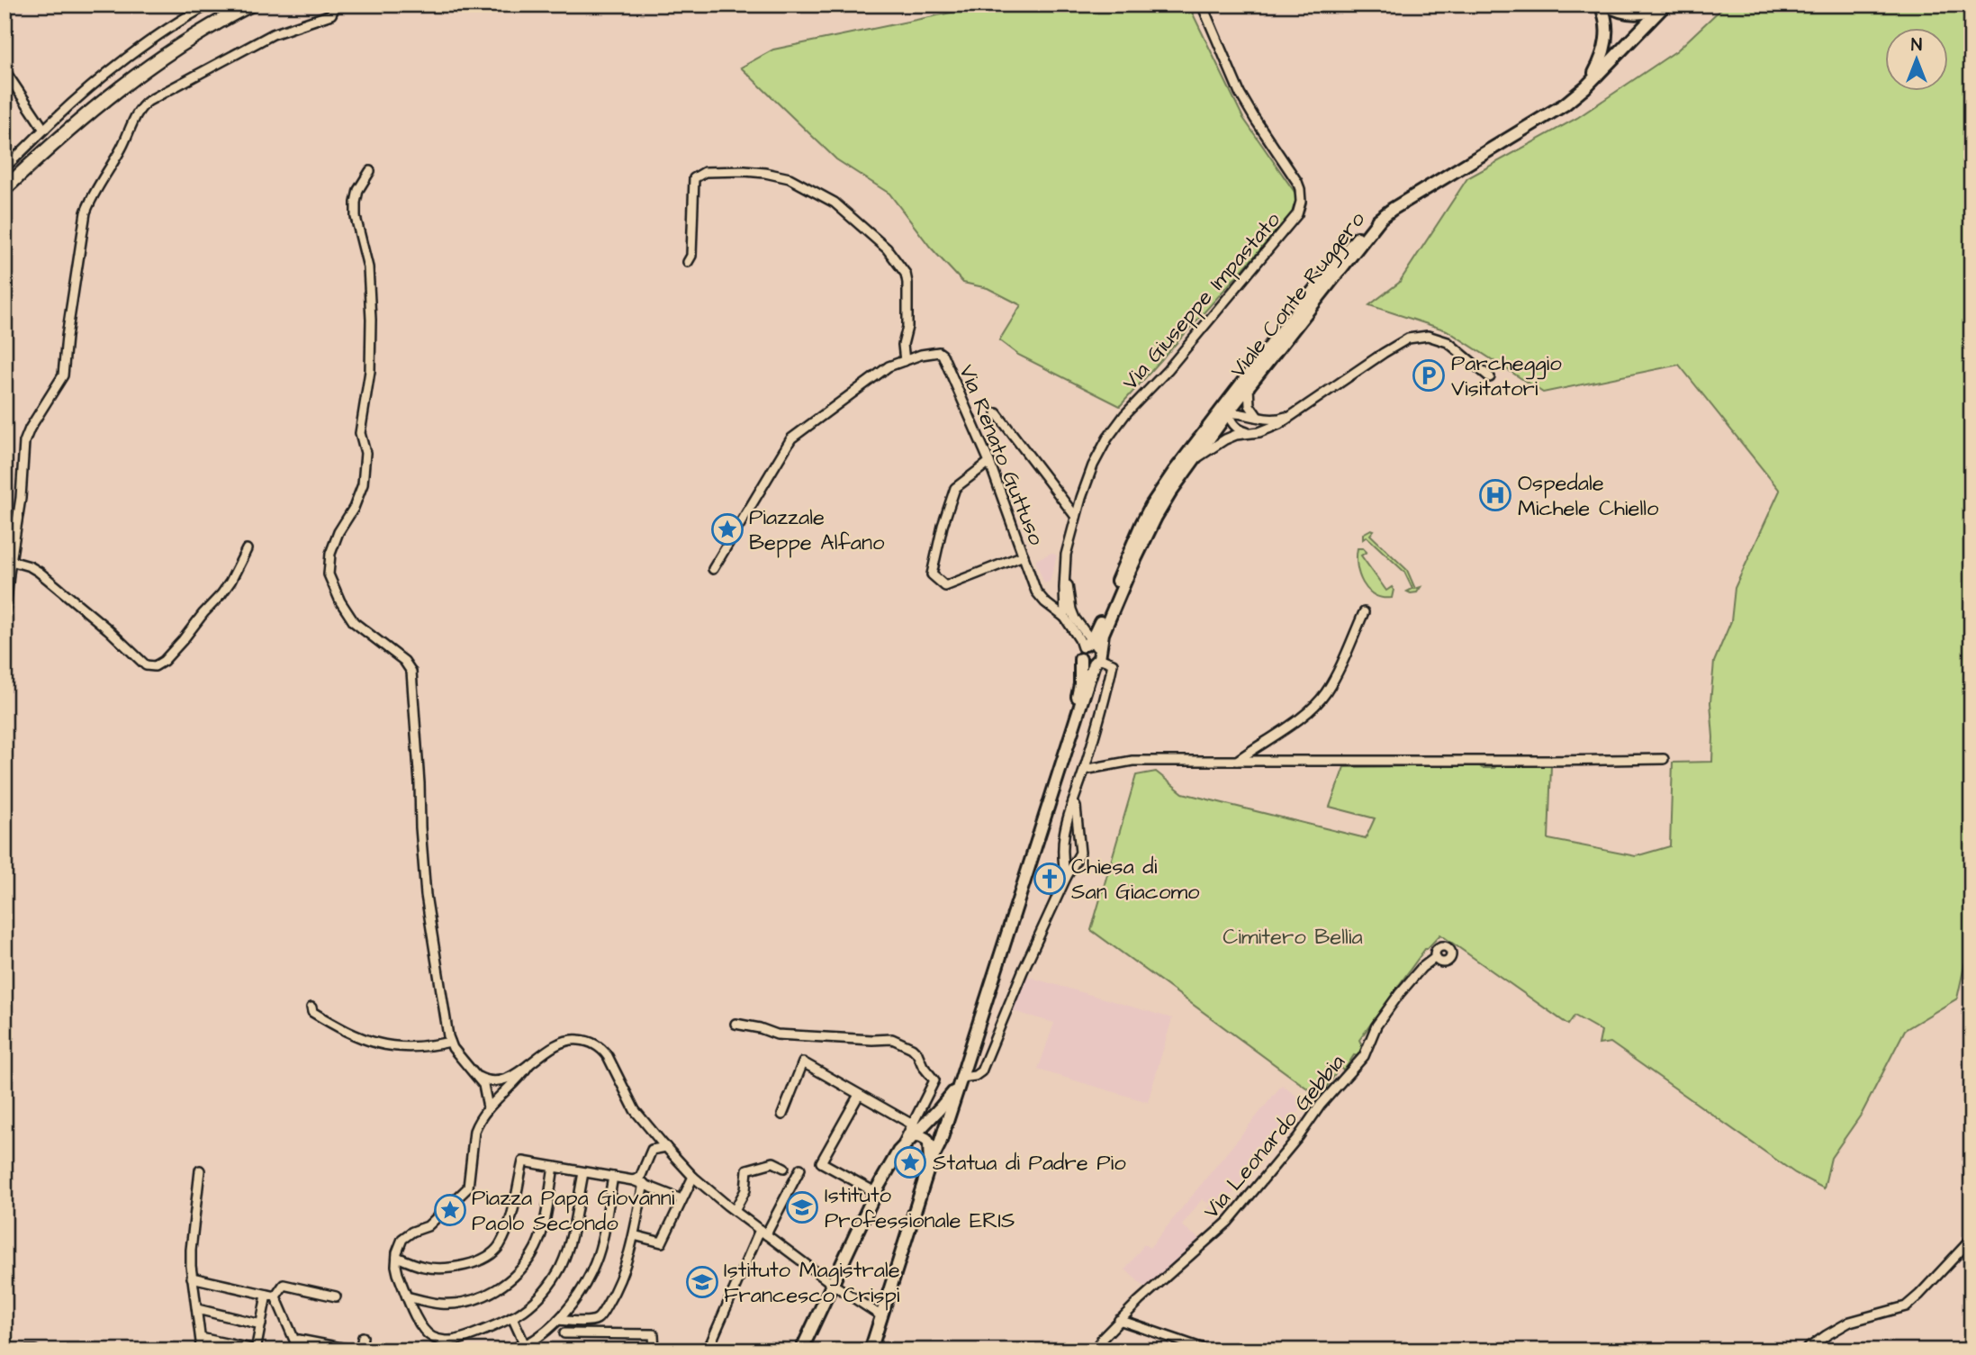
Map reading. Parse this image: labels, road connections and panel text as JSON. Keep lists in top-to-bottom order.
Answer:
{
  "streets": {
    "main road": ["Viale Conte Ruggero"],
    "street": ["Via Giuseppe Impastato", "Via Renato Guttuso", "Via Leonardo Gebbia"]
  },
  "parks": ["Cimitero Bellia"],
  "places": {
    "parking": ["Parcheggio Visitatori"],
    "hospital": ["Ospedale Michele Chiello"],
    "place": ["Piazzale Beppe Alfano", "Statua di Padre Pio", "Piazza Papa Giovanni Paolo Secondo"],
    "church": ["Chiesa di San Giacomo"],
    "school or university": ["Istituto Professionale ERIS", "Istituto Magistrale Francesco Crispi"]
  },
  "north": "top"
}
